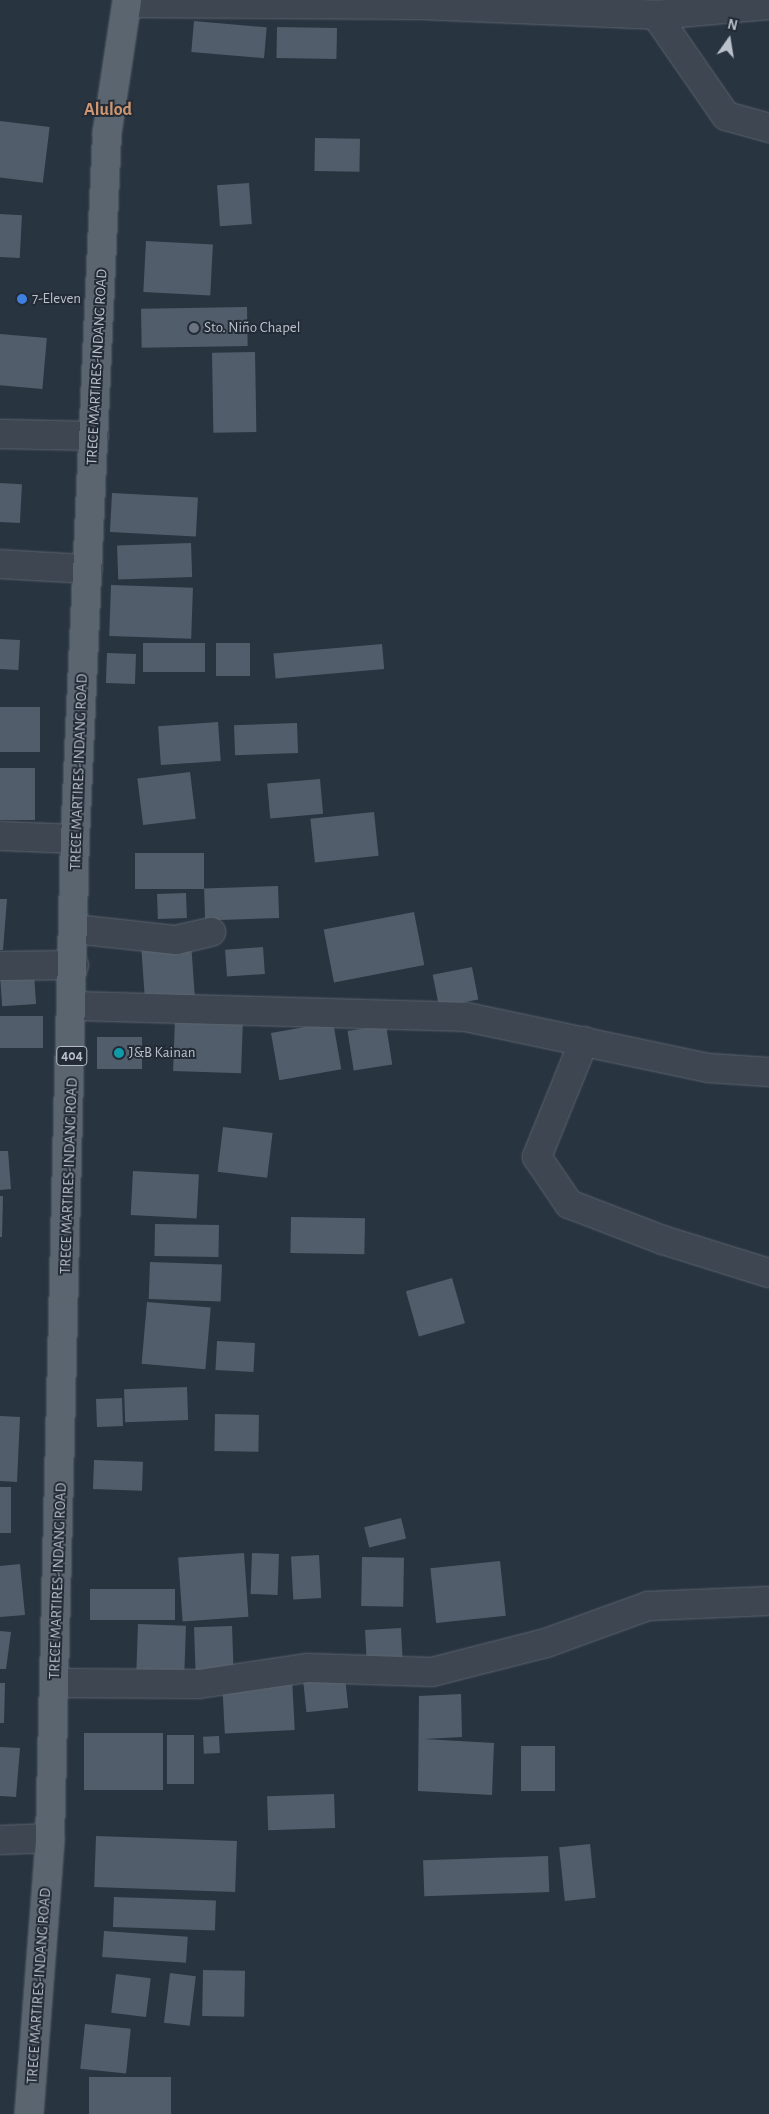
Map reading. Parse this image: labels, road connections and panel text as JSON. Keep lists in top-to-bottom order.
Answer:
{
  "streets": {
    "main road": ["TRECE MARTIRES-INDANG ROAD", "404"]
  },
  "districts": ["Alulod"],
  "places": ["7-Eleven", "Sto. Niño Chapel", "J&B Kainan"],
  "north": "top"
}
